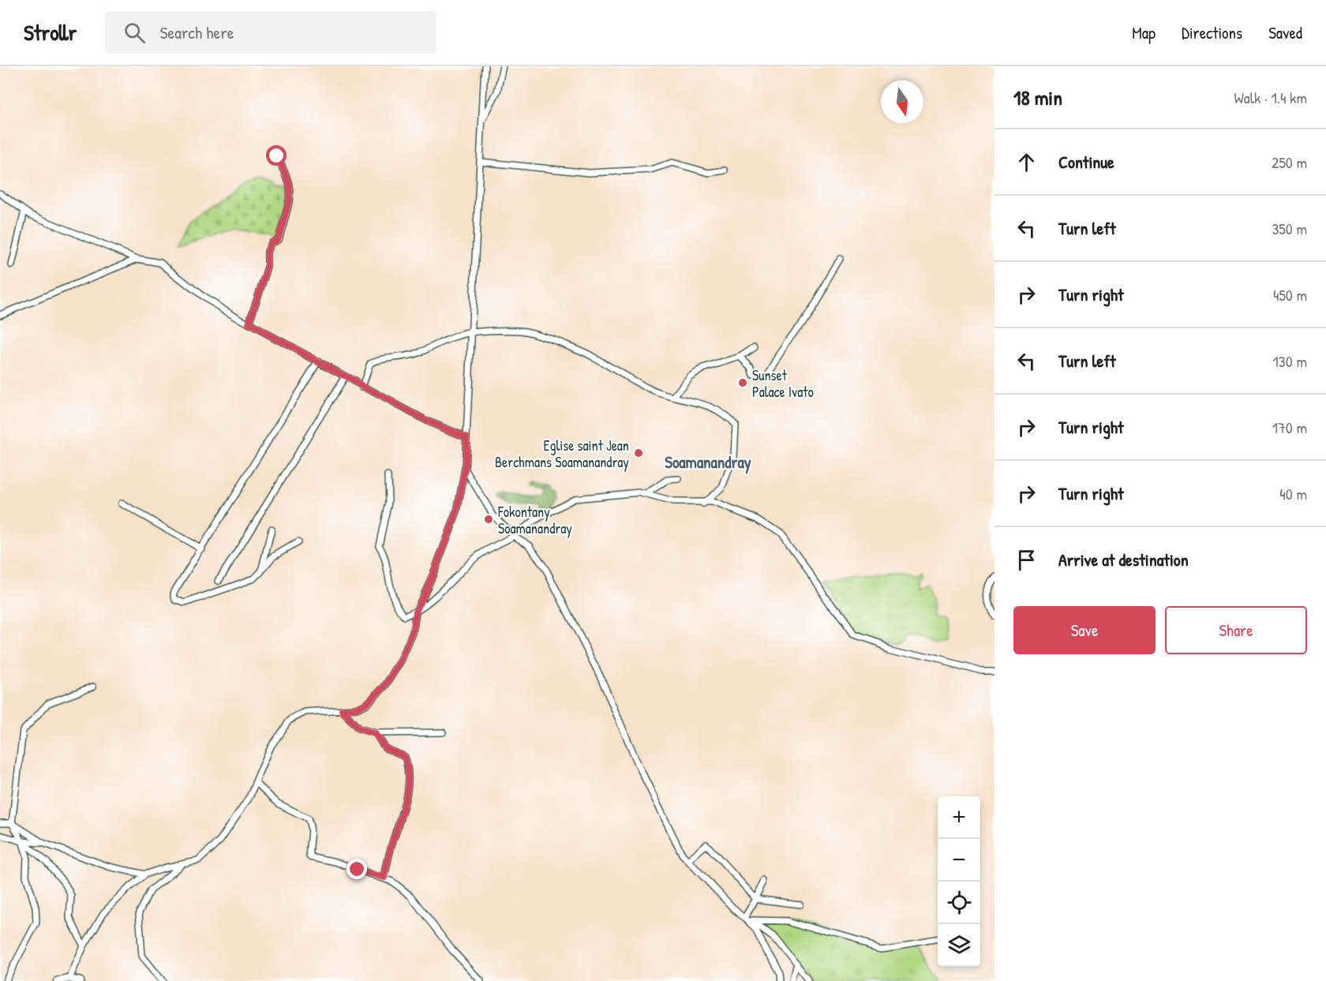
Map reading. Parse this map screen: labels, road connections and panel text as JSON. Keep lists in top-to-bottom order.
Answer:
{
  "districts": ["Soamanandray"],
  "places": ["Sunset Palace Ivato", "Eglise saint Jean Berchmans Soamanandray", "Fokontany Soamanandray"],
  "north": "bottom",
  "page": {
    "header": "Strollr",
    "search": "Search here",
    "nav": ["Map", "Directions", "Saved"],
    "heading": ["18 min", "Walk · 1.4 km"],
    "list": [
      ["Continue", "250 m"],
      ["Turn left", "350 m"],
      ["Turn right", "450 m"],
      ["Turn left", "130 m"],
      ["Turn right", "170 m"],
      ["Turn right", "40 m"],
      "Arrive at destination"
    ],
    "buttons": ["Save", "Share"],
    "map_buttons": ["+", "−"]
  }
}
